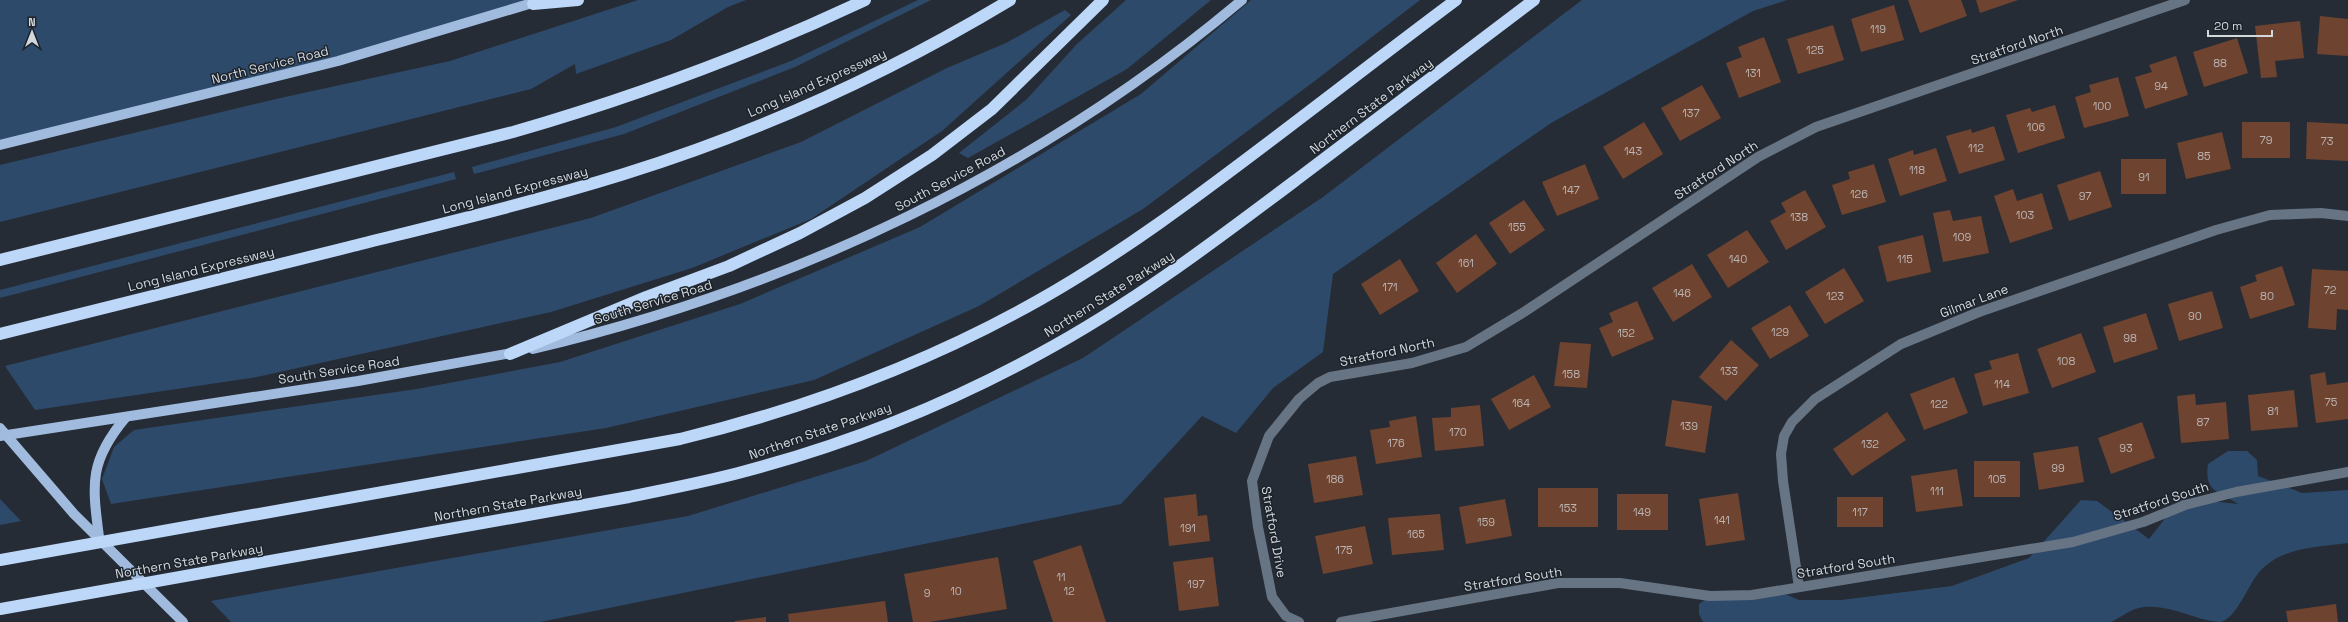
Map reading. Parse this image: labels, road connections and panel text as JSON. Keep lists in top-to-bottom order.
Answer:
{
  "streets": {
    "highway": ["Long Island Expressway", "Northern State Parkway"],
    "main road": ["North Service Road", "South Service Road"],
    "street": [
      "Stratford North",
      "Gilmar Lane",
      "Stratford South",
      "Stratford Drive"
    ]
  },
  "crossings": [
    ["Stratford North", "Stratford Drive"],
    ["Gilmar Lane", "Stratford South"]
  ],
  "house_numbers": [
    "119",
    "125",
    "88",
    "131",
    "94",
    "100",
    "137",
    "106",
    "79",
    "73",
    "112",
    "143",
    "85",
    "118",
    "91",
    "147",
    "126",
    "97",
    "103",
    "138",
    "155",
    "109",
    "140",
    "115",
    "161",
    "171",
    "72",
    "146",
    "123",
    "80",
    "90",
    "129",
    "152",
    "98",
    "108",
    "133",
    "158",
    "114",
    "75",
    "164",
    "122",
    "81",
    "87",
    "139",
    "170",
    "176",
    "132",
    "93",
    "99",
    "186",
    "105",
    "111",
    "153",
    "149",
    "117",
    "141",
    "159",
    "191",
    "165",
    "175",
    "11",
    "197",
    "10",
    "12",
    "9"
  ],
  "scale_bar": "20 m",
  "north": "top"
}
